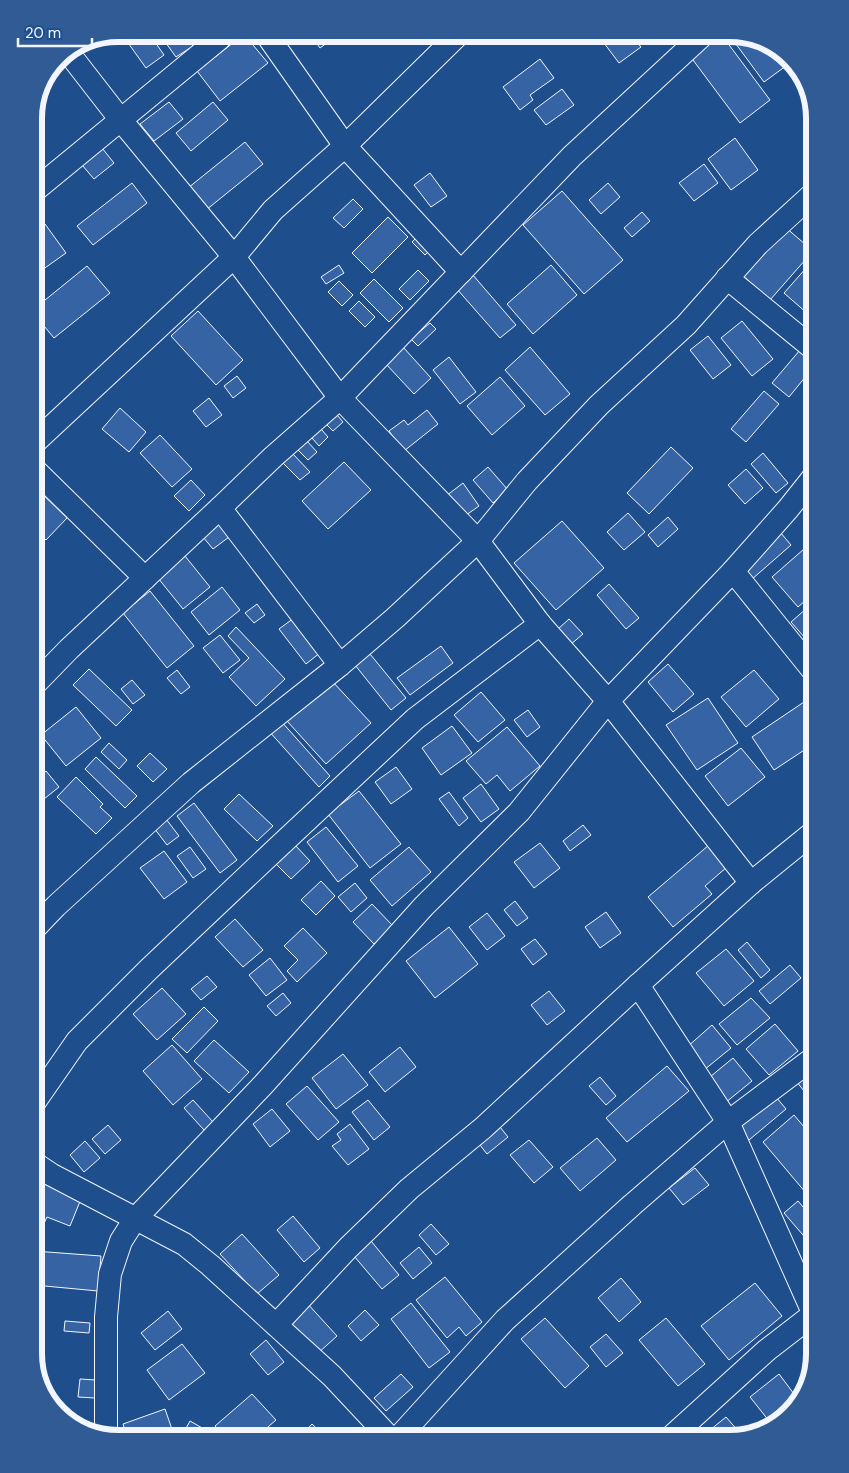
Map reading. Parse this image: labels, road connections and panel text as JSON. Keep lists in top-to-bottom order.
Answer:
{
  "scale_bar": "20 m"
}
